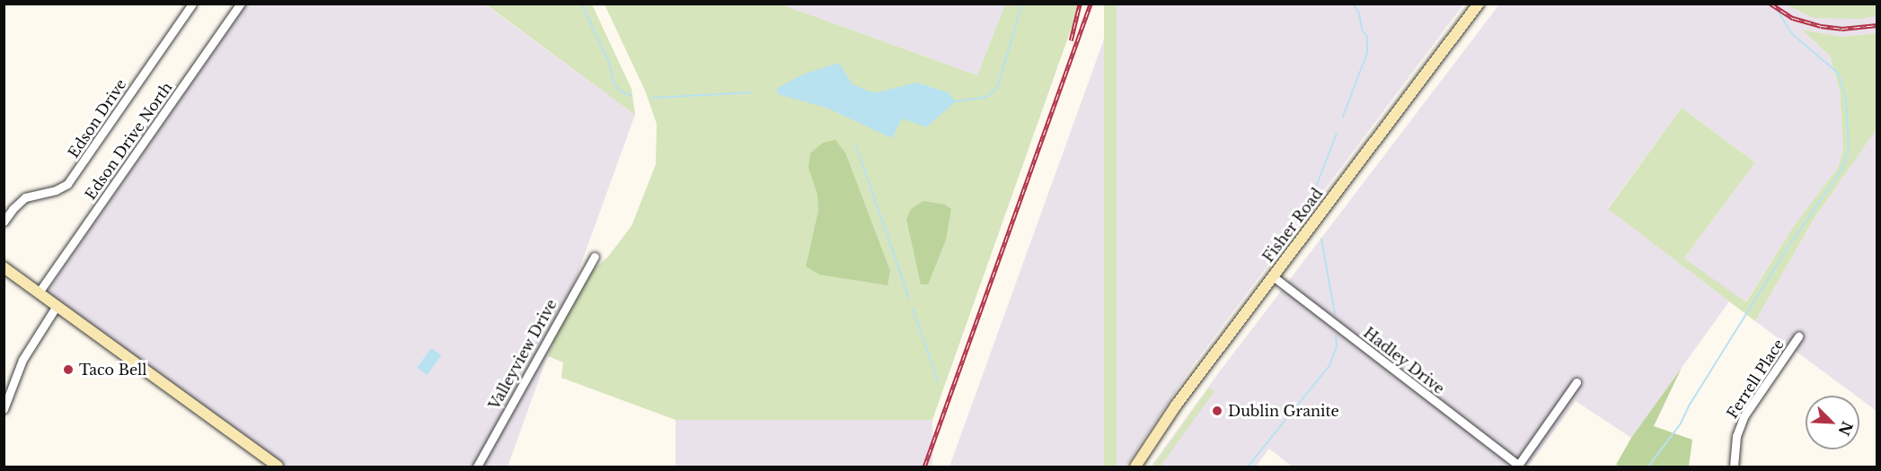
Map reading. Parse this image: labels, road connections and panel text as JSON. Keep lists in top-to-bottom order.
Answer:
{
  "streets": {
    "main road": ["Fisher Road"],
    "street": [
      "Edson Drive",
      "Edson Drive North",
      "Valleyview Drive",
      "Hadley Drive",
      "Ferrell Place"
    ]
  },
  "crossings": [
    ["Fisher Road", "Hadley Drive"]
  ],
  "places": ["Taco Bell", "Dublin Granite"],
  "north": "bottom right"
}
